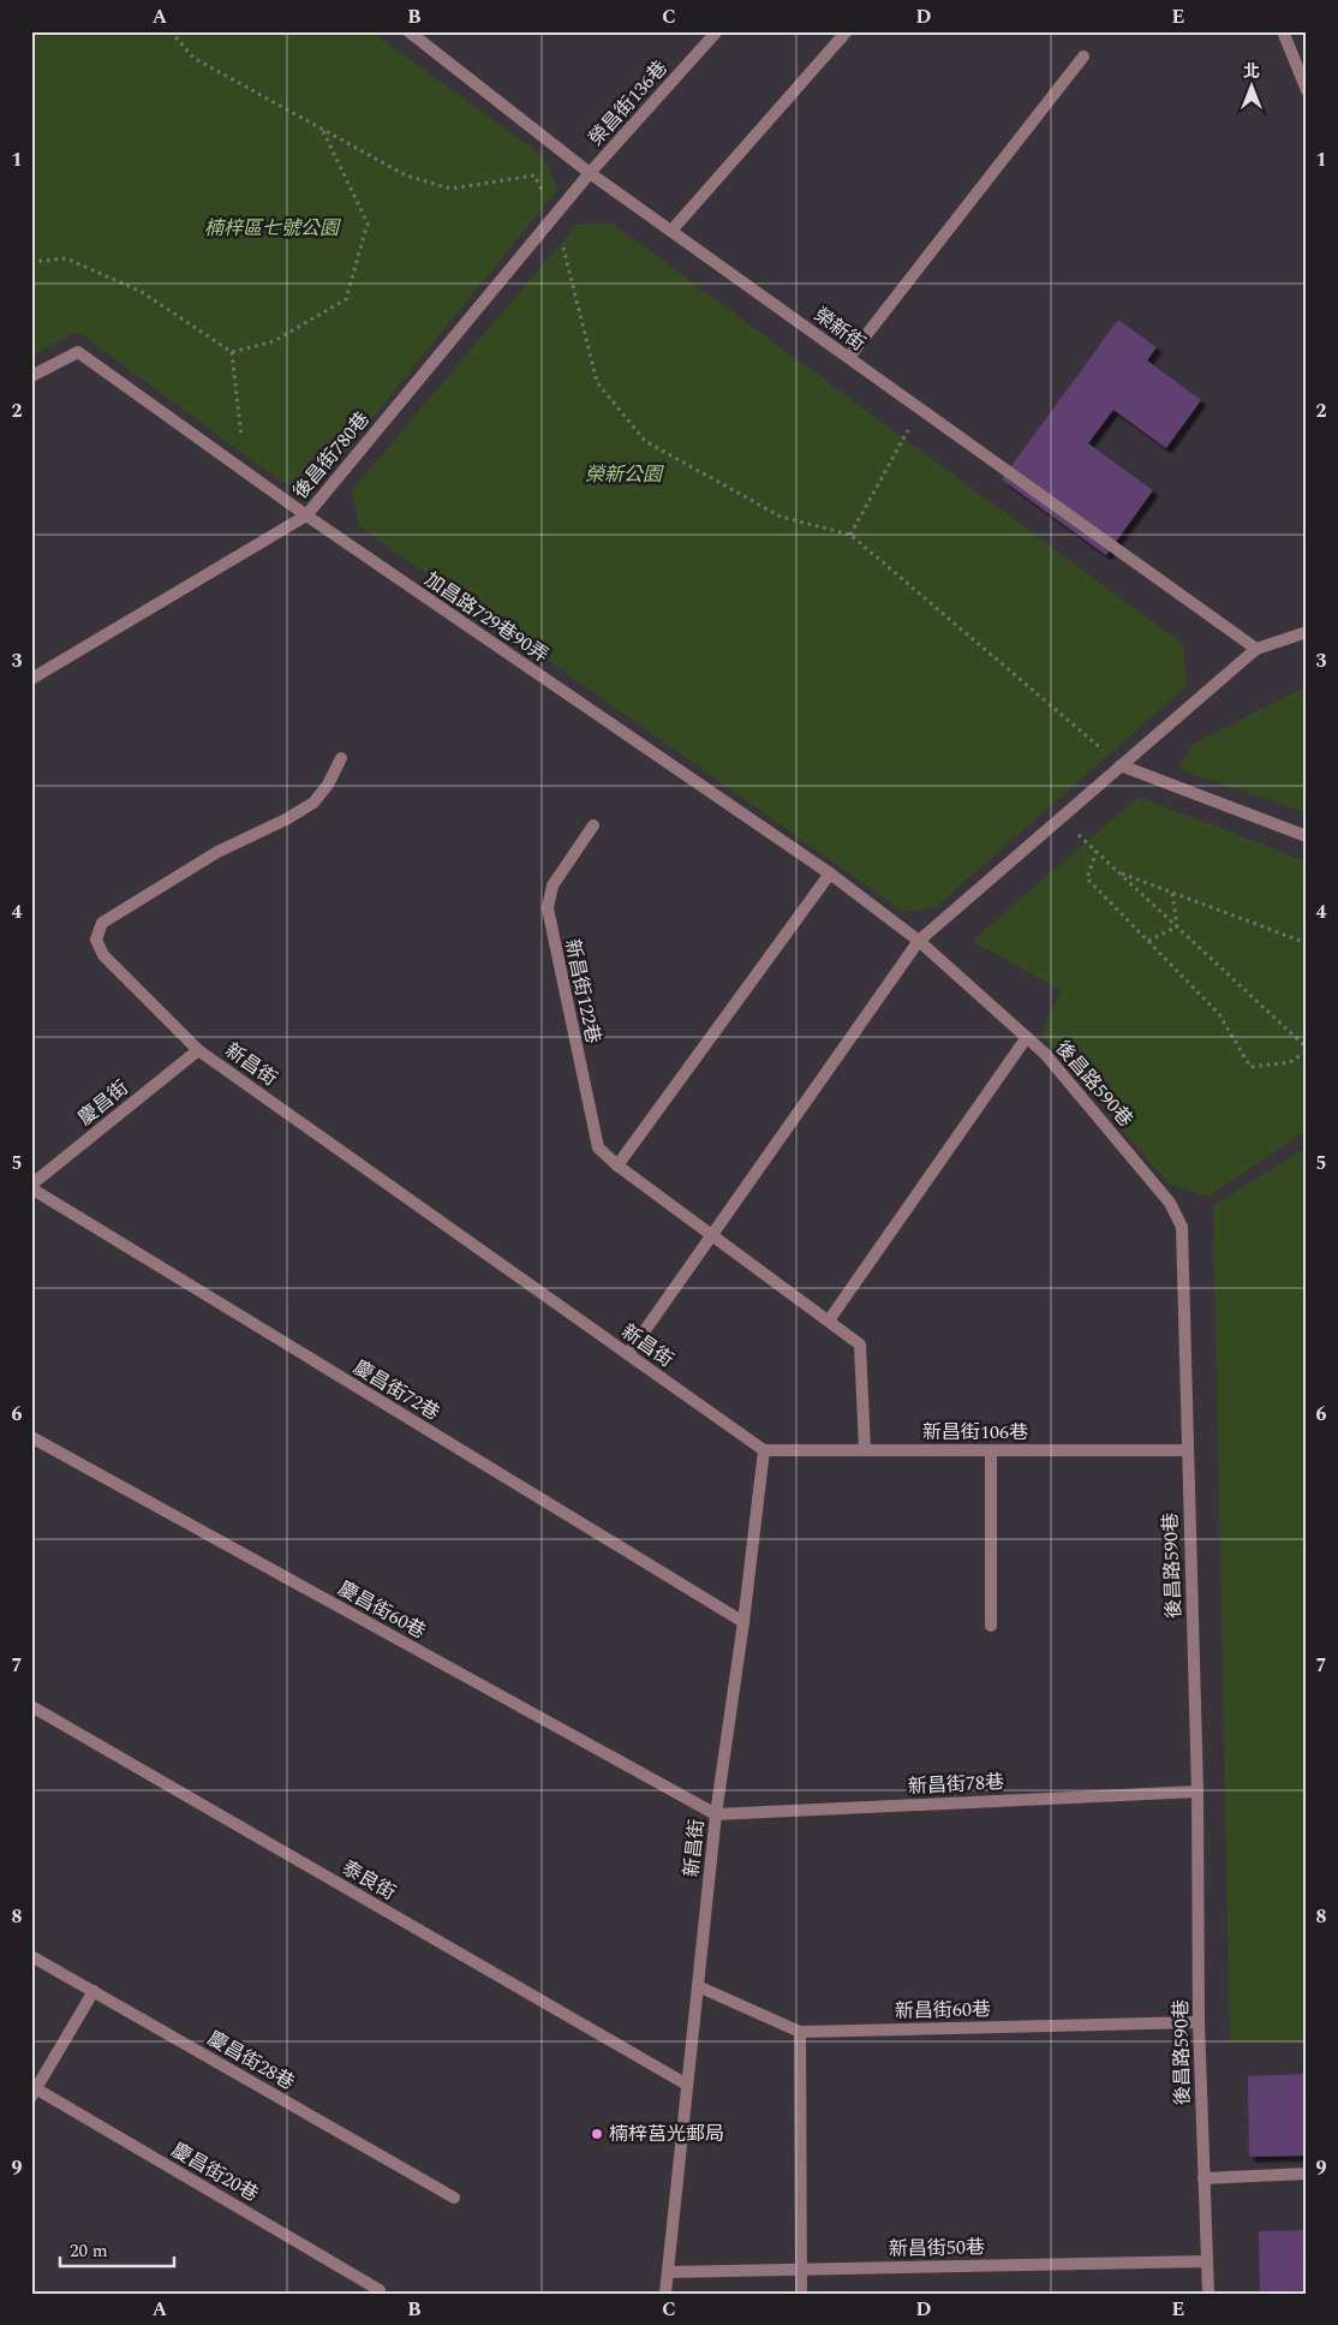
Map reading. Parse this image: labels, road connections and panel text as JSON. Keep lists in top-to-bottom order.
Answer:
{
  "streets": {
    "street": [
      "榮昌街136巷",
      "榮新街",
      "後昌街780巷",
      "加昌路729巷90弄",
      "新昌街122巷",
      "新昌街",
      "後昌路590巷",
      "慶昌街",
      "慶昌街72巷",
      "新昌街106巷",
      "慶昌街60巷",
      "新昌街78巷",
      "泰良街",
      "新昌街60巷",
      "慶昌街28巷",
      "慶昌街20巷",
      "新昌街50巷"
    ]
  },
  "crossings": [
    ["榮昌街136巷", "榮新街"],
    ["榮昌街136巷", "後昌街780巷"],
    ["榮新街", "後昌街780巷"],
    ["後昌街780巷", "加昌路729巷90弄"],
    ["加昌路729巷90弄", "後昌路590巷"],
    ["新昌街122巷", "新昌街106巷"],
    ["新昌街", "慶昌街"],
    ["新昌街", "慶昌街72巷"],
    ["新昌街", "新昌街106巷"],
    ["新昌街", "慶昌街60巷"],
    ["新昌街", "新昌街78巷"],
    ["新昌街", "泰良街"],
    ["新昌街", "新昌街60巷"],
    ["新昌街", "新昌街50巷"],
    ["後昌路590巷", "新昌街106巷"],
    ["後昌路590巷", "新昌街78巷"],
    ["後昌路590巷", "新昌街60巷"],
    ["後昌路590巷", "新昌街50巷"],
    ["慶昌街", "慶昌街72巷"],
    ["慶昌街60巷", "新昌街78巷"]
  ],
  "parks": ["楠梓區七號公園", "榮新公園"],
  "places": ["楠梓莒光郵局"],
  "scale_bar": "20 m",
  "north": "top",
  "grid": {
    "columns": [
      "A",
      "B",
      "C",
      "D",
      "E"
    ],
    "rows": [
      "1",
      "2",
      "3",
      "4",
      "5",
      "6",
      "7",
      "8",
      "9"
    ]
  }
}
